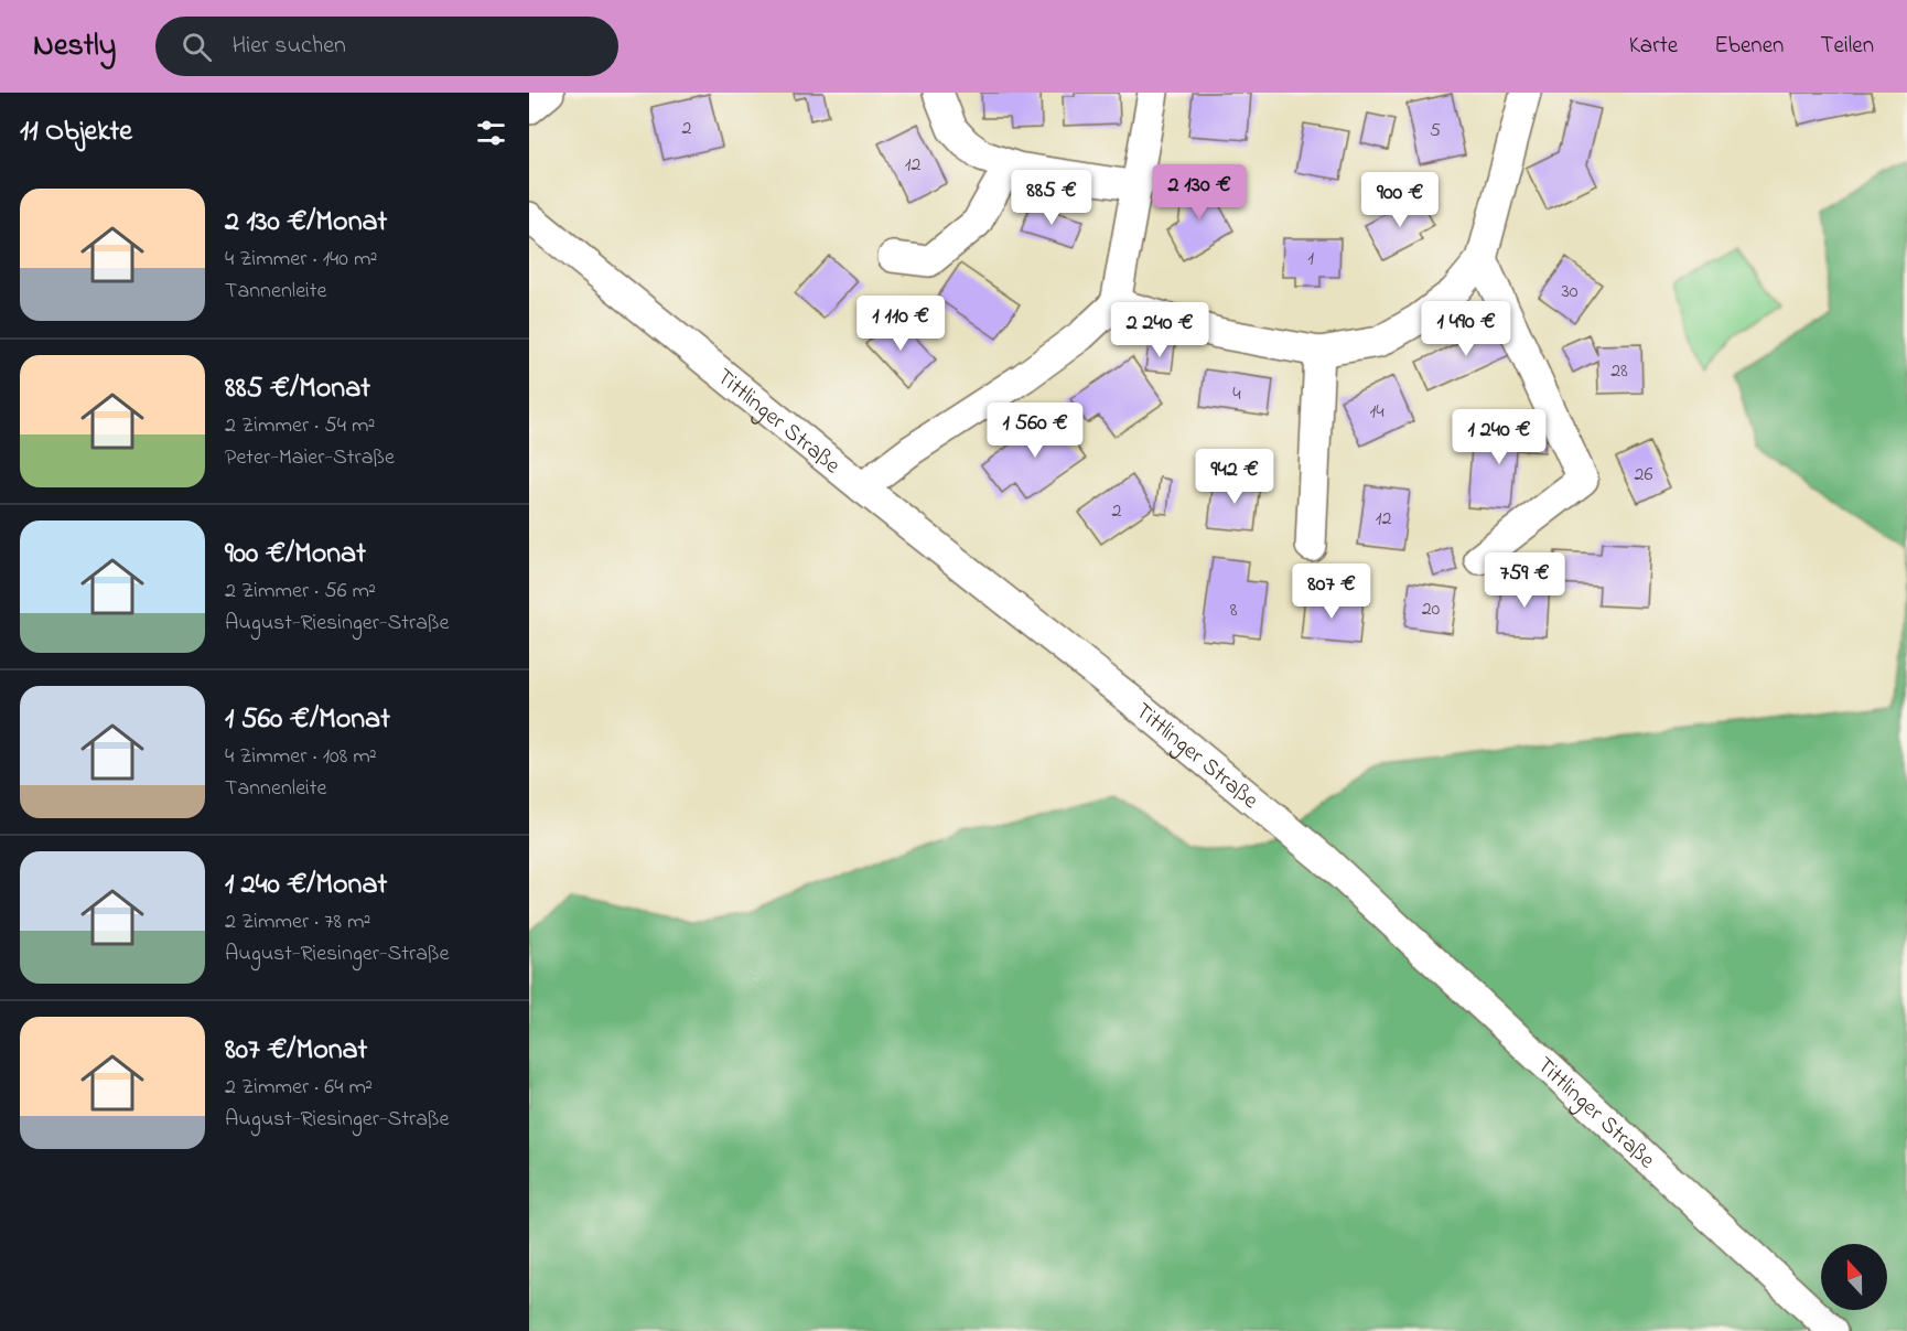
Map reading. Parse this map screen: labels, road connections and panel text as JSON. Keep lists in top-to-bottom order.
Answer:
{
  "streets": {
    "street": ["Tittlinger Straße"]
  },
  "house_numbers": [
    "2",
    "5",
    "12",
    "1",
    "30",
    "28",
    "4",
    "14",
    "26",
    "2",
    "12",
    "20",
    "8"
  ],
  "north": "top",
  "page": {
    "header": "Nestly",
    "search": "Hier suchen",
    "nav": ["Karte", "Ebenen", "Teilen"],
    "heading": "11 Objekte",
    "price": [
      "2 130 €",
      "885 €",
      "900 €",
      "1 110 €",
      "1 490 €",
      "2 240 €",
      "1 560 €",
      "1 240 €",
      "942 €",
      "759 €",
      "807 €"
    ],
    "list": [
      {
        "name": "2 130 €/Monat",
        "note": "4 Zimmer · 140 m² · Tannenleite"
      },
      {
        "name": "885 €/Monat",
        "note": "2 Zimmer · 54 m² · Peter-Maier-Straße"
      },
      {
        "name": "900 €/Monat",
        "note": "2 Zimmer · 56 m² · August-Riesinger-Straße"
      },
      {
        "name": "1 560 €/Monat",
        "note": "4 Zimmer · 108 m² · Tannenleite"
      },
      {
        "name": "1 240 €/Monat",
        "note": "2 Zimmer · 78 m² · August-Riesinger-Straße"
      },
      {
        "name": "807 €/Monat",
        "note": "2 Zimmer · 64 m² · August-Riesinger-Straße"
      }
    ]
  }
}
